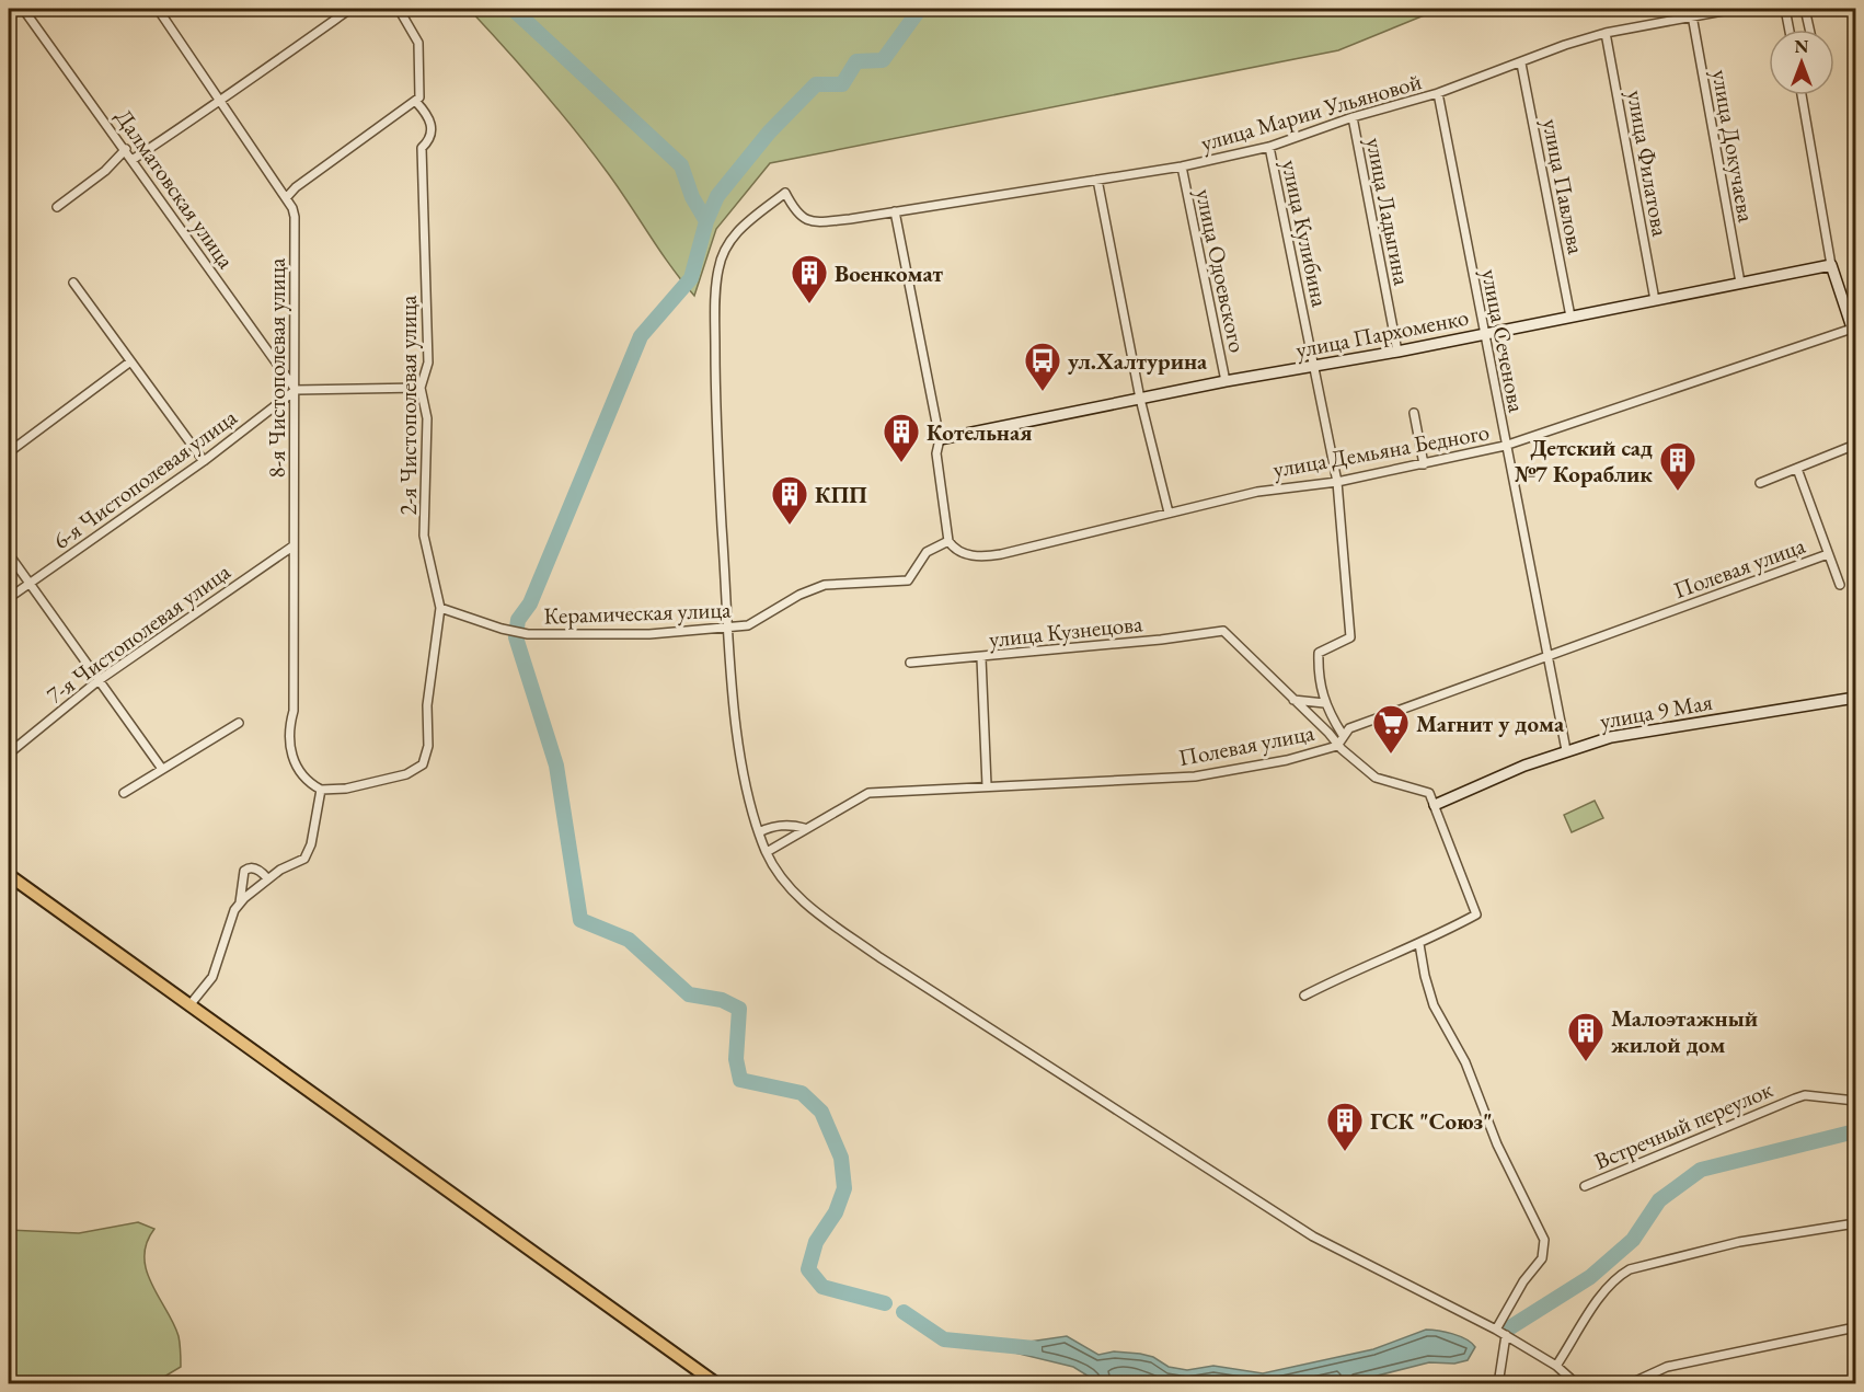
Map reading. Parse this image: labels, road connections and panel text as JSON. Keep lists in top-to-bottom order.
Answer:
{
  "streets": {
    "street": [
      "улица Марии Ульяновой",
      "улица Докучаева",
      "улица Филатова",
      "улица Павлова",
      "Далматовская улица",
      "улица Ладыгина",
      "улица Кулибина",
      "улица Одоевского",
      "улица Пархоменко",
      "улица Сеченова",
      "8-я Чистополевая улица",
      "2-я Чистополевая улица",
      "улица Демьяна Бедного",
      "6-я Чистополевая улица",
      "Полевая улица",
      "Керамическая улица",
      "улица Кузнецова",
      "7-я Чистополевая улица",
      "улица 9 Мая",
      "Встречный переулок"
    ]
  },
  "crossings": [
    ["улица Марии Ульяновой", "улица Докучаева"],
    ["улица Марии Ульяновой", "улица Филатова"],
    ["улица Марии Ульяновой", "улица Павлова"],
    ["улица Марии Ульяновой", "улица Ладыгина"],
    ["улица Марии Ульяновой", "улица Кулибина"],
    ["улица Марии Ульяновой", "улица Одоевского"],
    ["улица Марии Ульяновой", "улица Сеченова"],
    ["улица Марии Ульяновой", "Керамическая улица"],
    ["улица Докучаева", "улица Пархоменко"],
    ["улица Филатова", "улица Пархоменко"],
    ["улица Павлова", "улица Пархоменко"],
    ["Далматовская улица", "8-я Чистополевая улица"],
    ["Далматовская улица", "6-я Чистополевая улица"],
    ["улица Ладыгина", "улица Пархоменко"],
    ["улица Кулибина", "улица Пархоменко"],
    ["улица Кулибина", "улица Демьяна Бедного"],
    ["улица Одоевского", "улица Пархоменко"],
    ["улица Пархоменко", "улица Сеченова"],
    ["улица Сеченова", "улица Демьяна Бедного"],
    ["улица Сеченова", "Полевая улица"],
    ["улица Сеченова", "улица 9 Мая"],
    ["8-я Чистополевая улица", "2-я Чистополевая улица"],
    ["8-я Чистополевая улица", "6-я Чистополевая улица"],
    ["8-я Чистополевая улица", "7-я Чистополевая улица"],
    ["2-я Чистополевая улица", "Керамическая улица"],
    ["улица Демьяна Бедного", "Керамическая улица"]
  ],
  "places": {
    "building": [
      "Военкомат",
      "Котельная",
      "Детский сад №7 Кораблик",
      "КПП",
      "Малоэтажный жилой дом",
      "ГСК \"Союз\""
    ],
    "bus stop": ["ул.Халтурина"],
    "supermarket": ["Магнит у дома"]
  },
  "north": "top"
}
